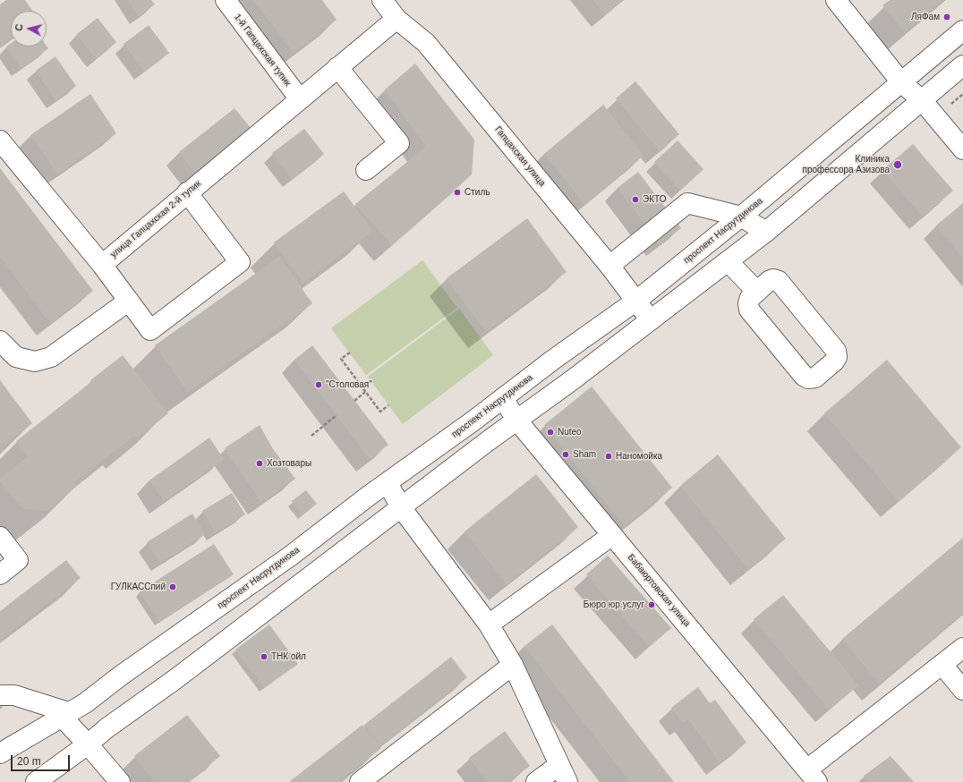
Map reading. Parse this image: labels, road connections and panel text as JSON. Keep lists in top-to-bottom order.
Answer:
{
  "streets": {
    "main road": [
      "1-й Гапцахская тупик",
      "Гапцахская улица",
      "улица Гапцахская 2-й тупик",
      "проспект Насрутдинова",
      "Бабаюртовская улица"
    ]
  },
  "crossings": [
    ["1-й Гапцахская тупик", "улица Гапцахская 2-й тупик"],
    ["Гапцахская улица", "улица Гапцахская 2-й тупик"],
    ["Гапцахская улица", "проспект Насрутдинова"],
    ["проспект Насрутдинова", "Бабаюртовская улица"]
  ],
  "places": [
    "ЛяФам",
    "Клиника профессора Азизова",
    "Стиль",
    "ЭКТО",
    "\"Столовая\"",
    "Nuteo",
    "Sham",
    "Наномойка",
    "Хозтовары",
    "ГУЛКАССпий",
    "Бюро юр.услуг",
    "ТНК ойл"
  ],
  "scale_bar": "20 m",
  "north": "left"
}
